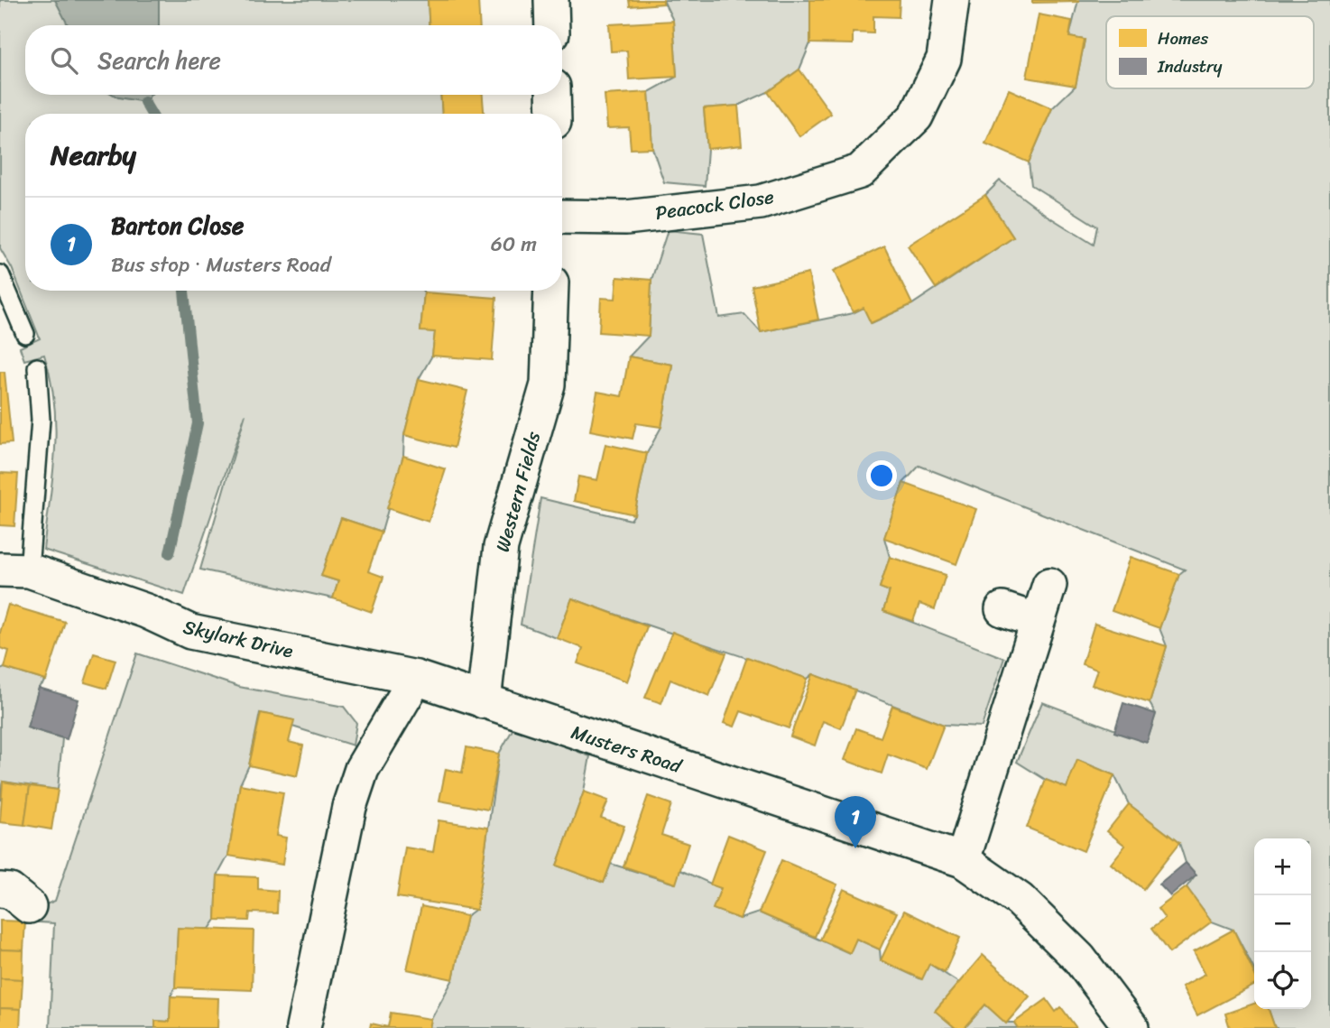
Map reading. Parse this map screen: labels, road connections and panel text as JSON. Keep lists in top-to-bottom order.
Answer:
{
  "streets": {
    "street": [
      "Peacock Close",
      "Western Fields",
      "Skylark Drive",
      "Musters Road"
    ]
  },
  "crossings": [
    ["Western Fields", "Musters Road"],
    ["Skylark Drive", "Musters Road"]
  ],
  "legend": ["Homes", "Industry"],
  "page": {
    "search": "Search here",
    "heading": "Nearby",
    "list": [
      {
        "mark": "1",
        "name": "Barton Close",
        "note": "Bus stop · Musters Road",
        "value": "60 m"
      }
    ],
    "pins": "1",
    "map_buttons": ["+", "−"]
  }
}
